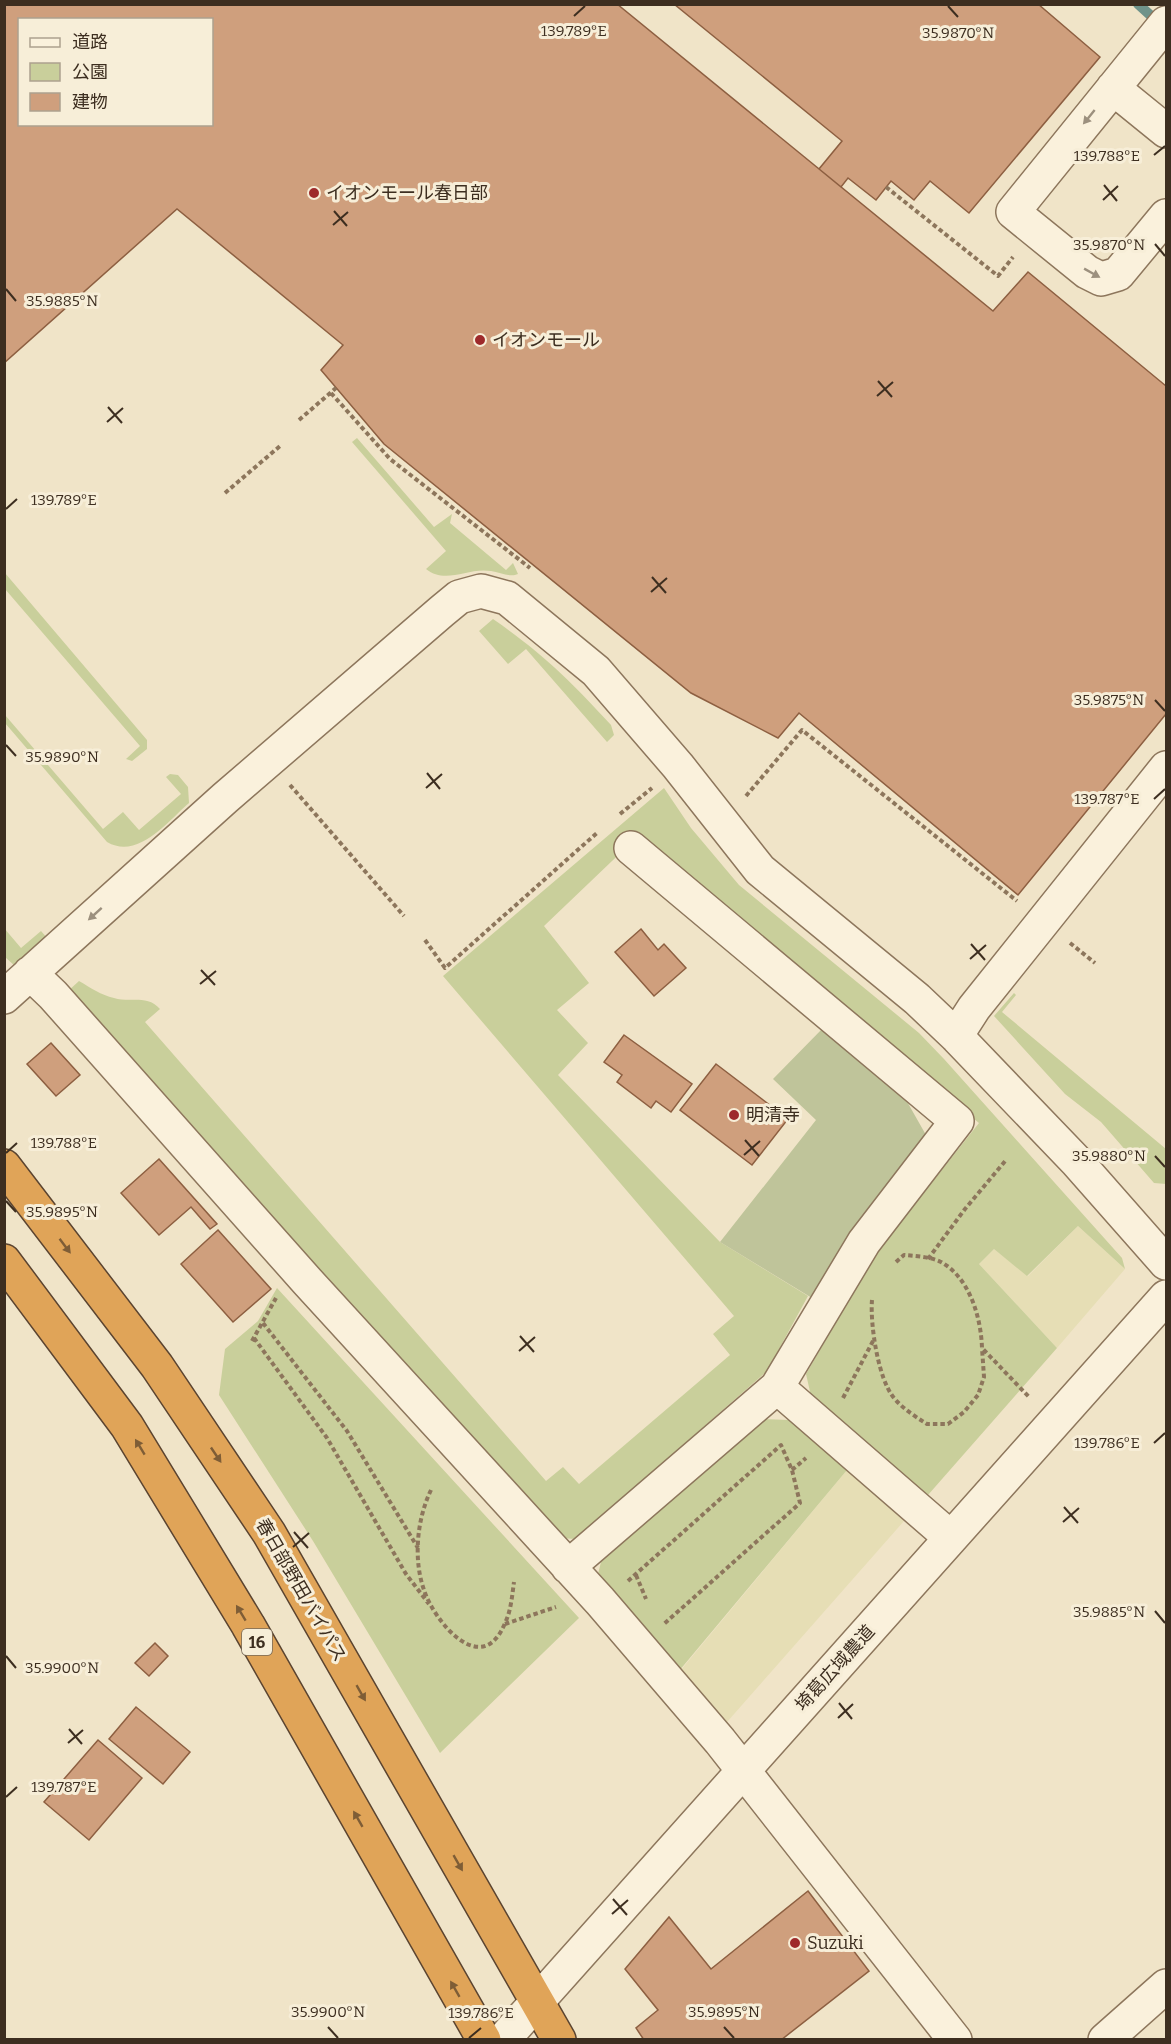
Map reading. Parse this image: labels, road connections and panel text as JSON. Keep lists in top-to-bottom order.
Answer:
{
  "streets": {
    "highway": ["春日部野田バイパス", "16"],
    "street": ["埼葛広域農道"]
  },
  "crossings": [
    ["春日部野田バイパス", "埼葛広域農道"]
  ],
  "places": [
    "イオンモール春日部",
    "イオンモール",
    "明清寺",
    "Suzuki"
  ],
  "legend": ["道路", "公園", "建物"],
  "coordinates": [
    "139.789°E",
    "35.9870°N",
    "139.788°E",
    "35.9885°N",
    "35.9875°N",
    "35.9890°N",
    "139.787°E",
    "35.9880°N",
    "35.9895°N",
    "139.786°E",
    "35.9900°N"
  ]
}
